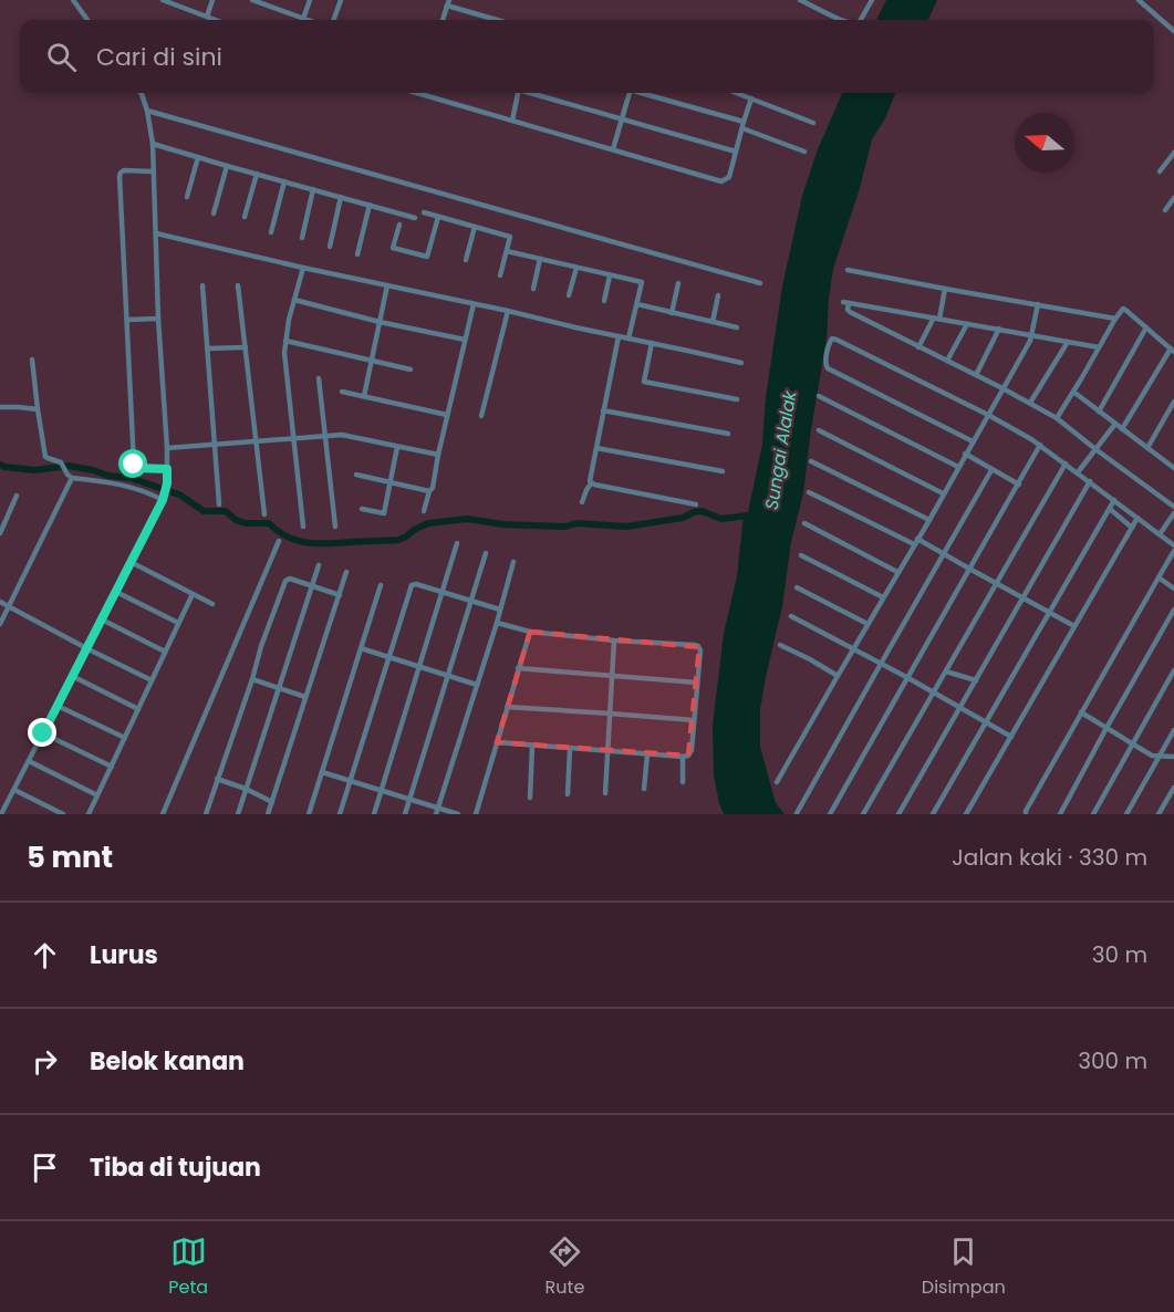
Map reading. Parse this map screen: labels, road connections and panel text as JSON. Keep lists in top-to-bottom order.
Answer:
{
  "water": ["Sungai Alalak"],
  "north": "left",
  "page": {
    "search": "Cari di sini",
    "heading": ["5 mnt", "Jalan kaki · 330 m"],
    "list": [
      ["Lurus", "30 m"],
      ["Belok kanan", "300 m"],
      "Tiba di tujuan"
    ],
    "nav": ["Peta", "Rute", "Disimpan"]
  }
}
